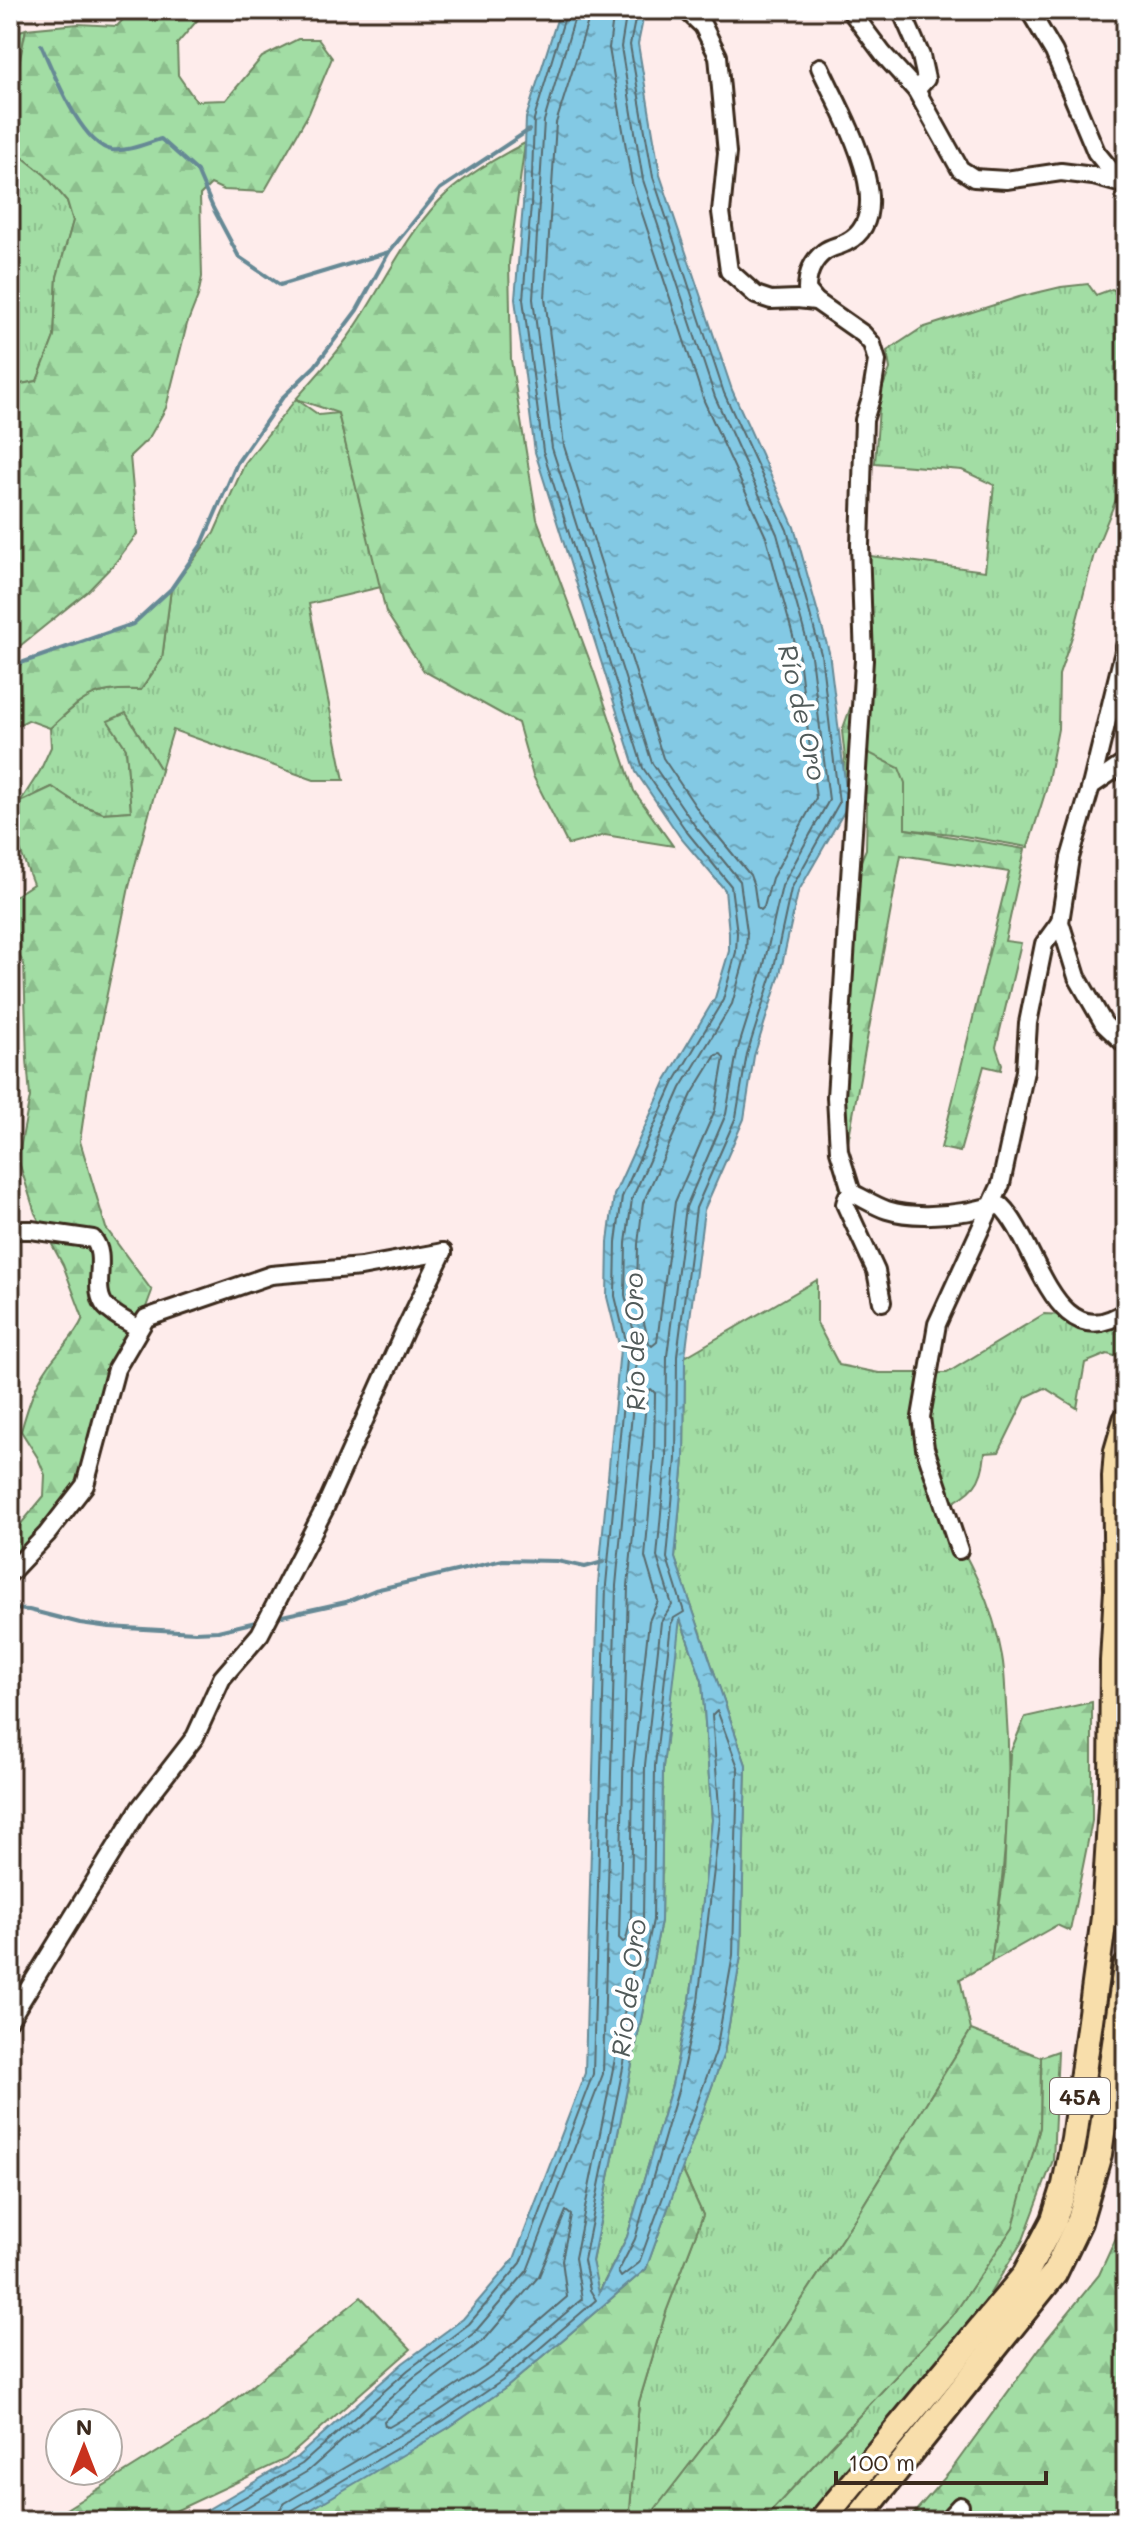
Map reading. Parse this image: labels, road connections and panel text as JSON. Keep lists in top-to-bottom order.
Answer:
{
  "streets": {
    "highway": ["45A"]
  },
  "water": ["Río de Oro"],
  "scale_bar": "100 m",
  "north": "top"
}
